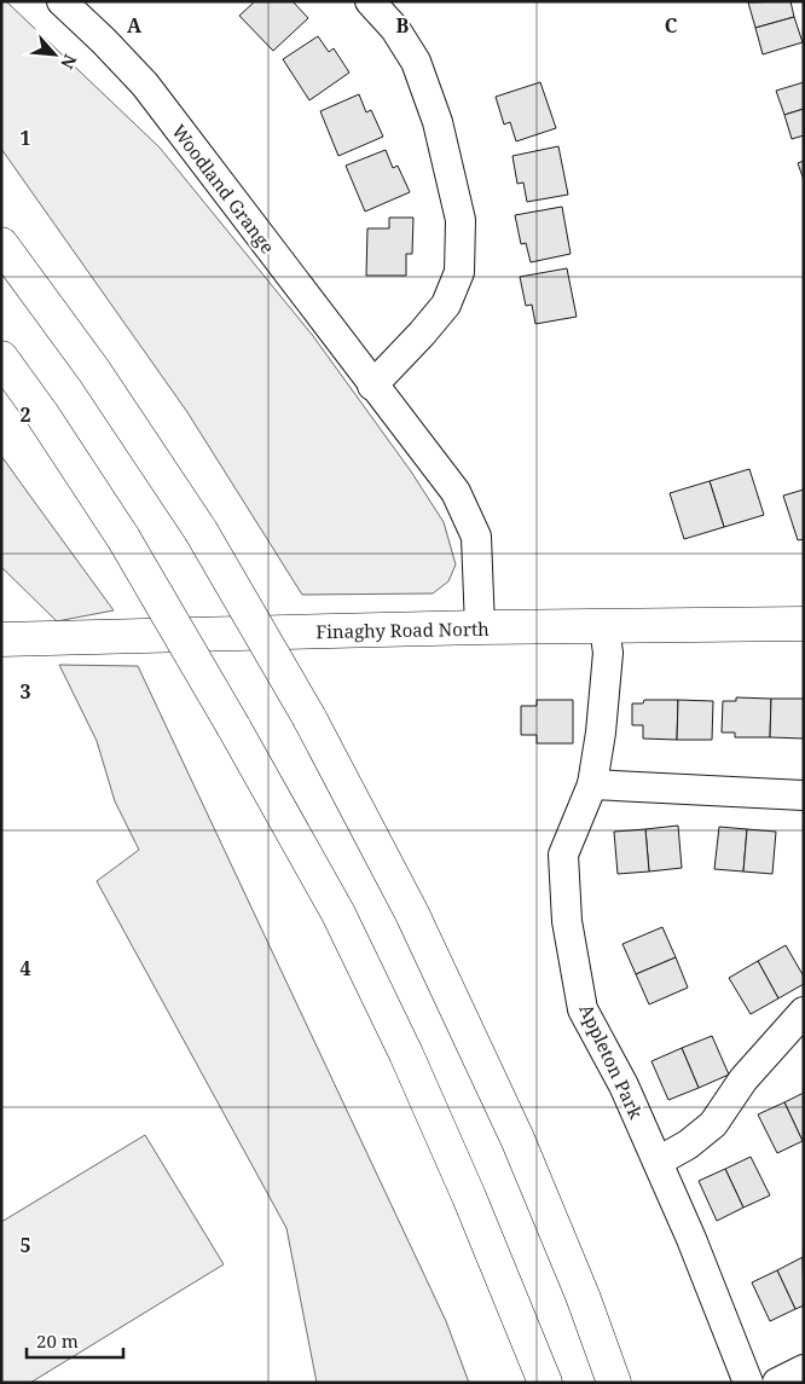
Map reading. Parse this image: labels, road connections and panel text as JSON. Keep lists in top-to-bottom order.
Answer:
{
  "streets": {
    "main road": ["Finaghy Road North"],
    "street": ["Woodland Grange", "Appleton Park"]
  },
  "crossings": [
    ["Woodland Grange", "Finaghy Road North"],
    ["Finaghy Road North", "Appleton Park"]
  ],
  "scale_bar": "20 m",
  "north": "bottom right",
  "grid": {
    "columns": ["A", "B", "C"],
    "rows": [
      "1",
      "2",
      "3",
      "4",
      "5"
    ]
  }
}
